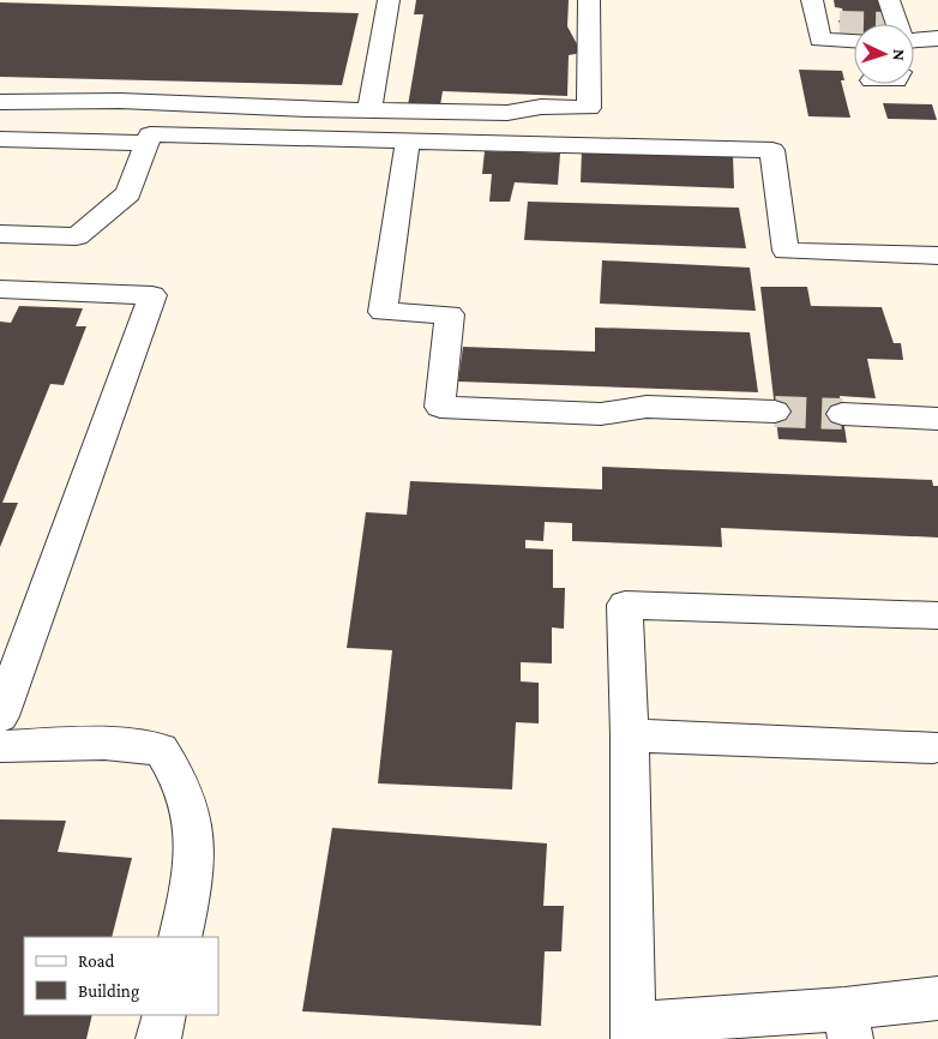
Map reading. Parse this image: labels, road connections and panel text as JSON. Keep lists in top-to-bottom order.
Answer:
{
  "legend": ["Road", "Building"],
  "north": "right"
}
